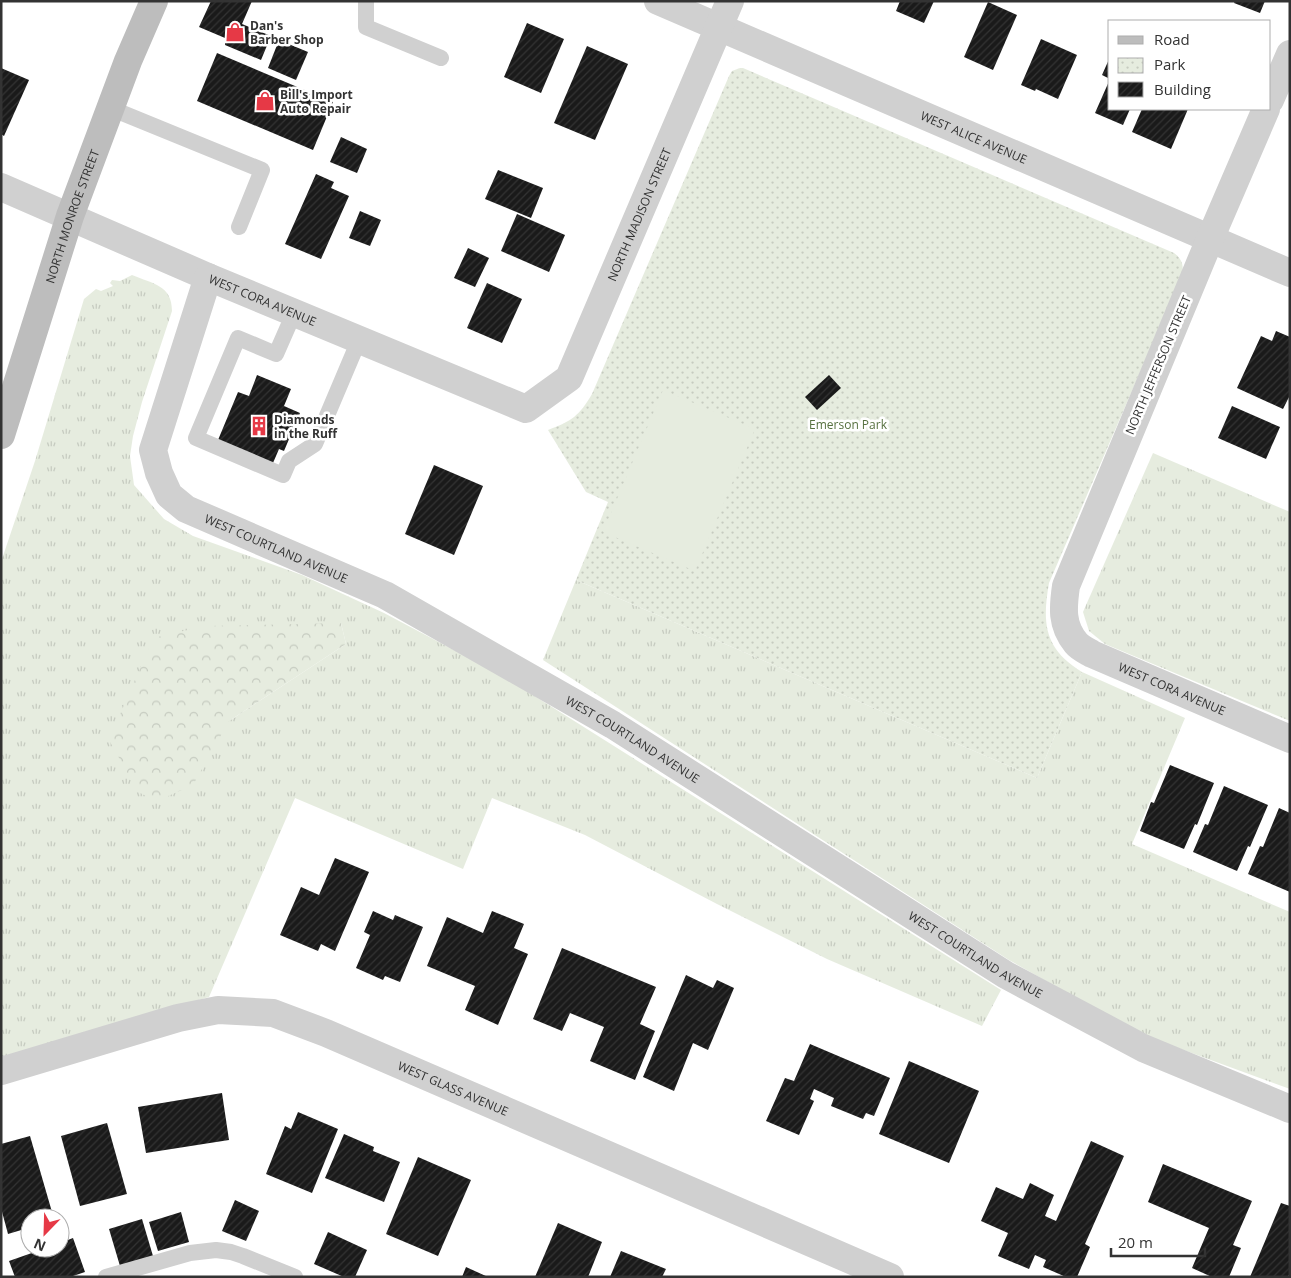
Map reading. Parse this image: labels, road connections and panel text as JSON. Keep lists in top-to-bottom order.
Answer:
{
  "streets": {
    "main road": ["NORTH MONROE STREET"],
    "street": [
      "WEST ALICE AVENUE",
      "NORTH MADISON STREET",
      "WEST CORA AVENUE",
      "NORTH JEFFERSON STREET",
      "WEST COURTLAND AVENUE",
      "WEST GLASS AVENUE"
    ]
  },
  "crossings": [
    ["WEST ALICE AVENUE", "NORTH MADISON STREET"],
    ["WEST ALICE AVENUE", "NORTH JEFFERSON STREET"],
    ["NORTH MADISON STREET", "WEST CORA AVENUE"],
    ["NORTH MONROE STREET", "WEST CORA AVENUE"],
    ["WEST CORA AVENUE", "NORTH JEFFERSON STREET"],
    ["WEST CORA AVENUE", "WEST COURTLAND AVENUE"]
  ],
  "parks": ["Emerson Park"],
  "places": {
    "shop": ["Dan's Barber Shop", "Bill's Import Auto Repair"],
    "building": ["Diamonds in the Ruff"]
  },
  "legend": ["Road", "Park", "Building"],
  "scale_bar": "20 m",
  "north": "bottom left"
}
